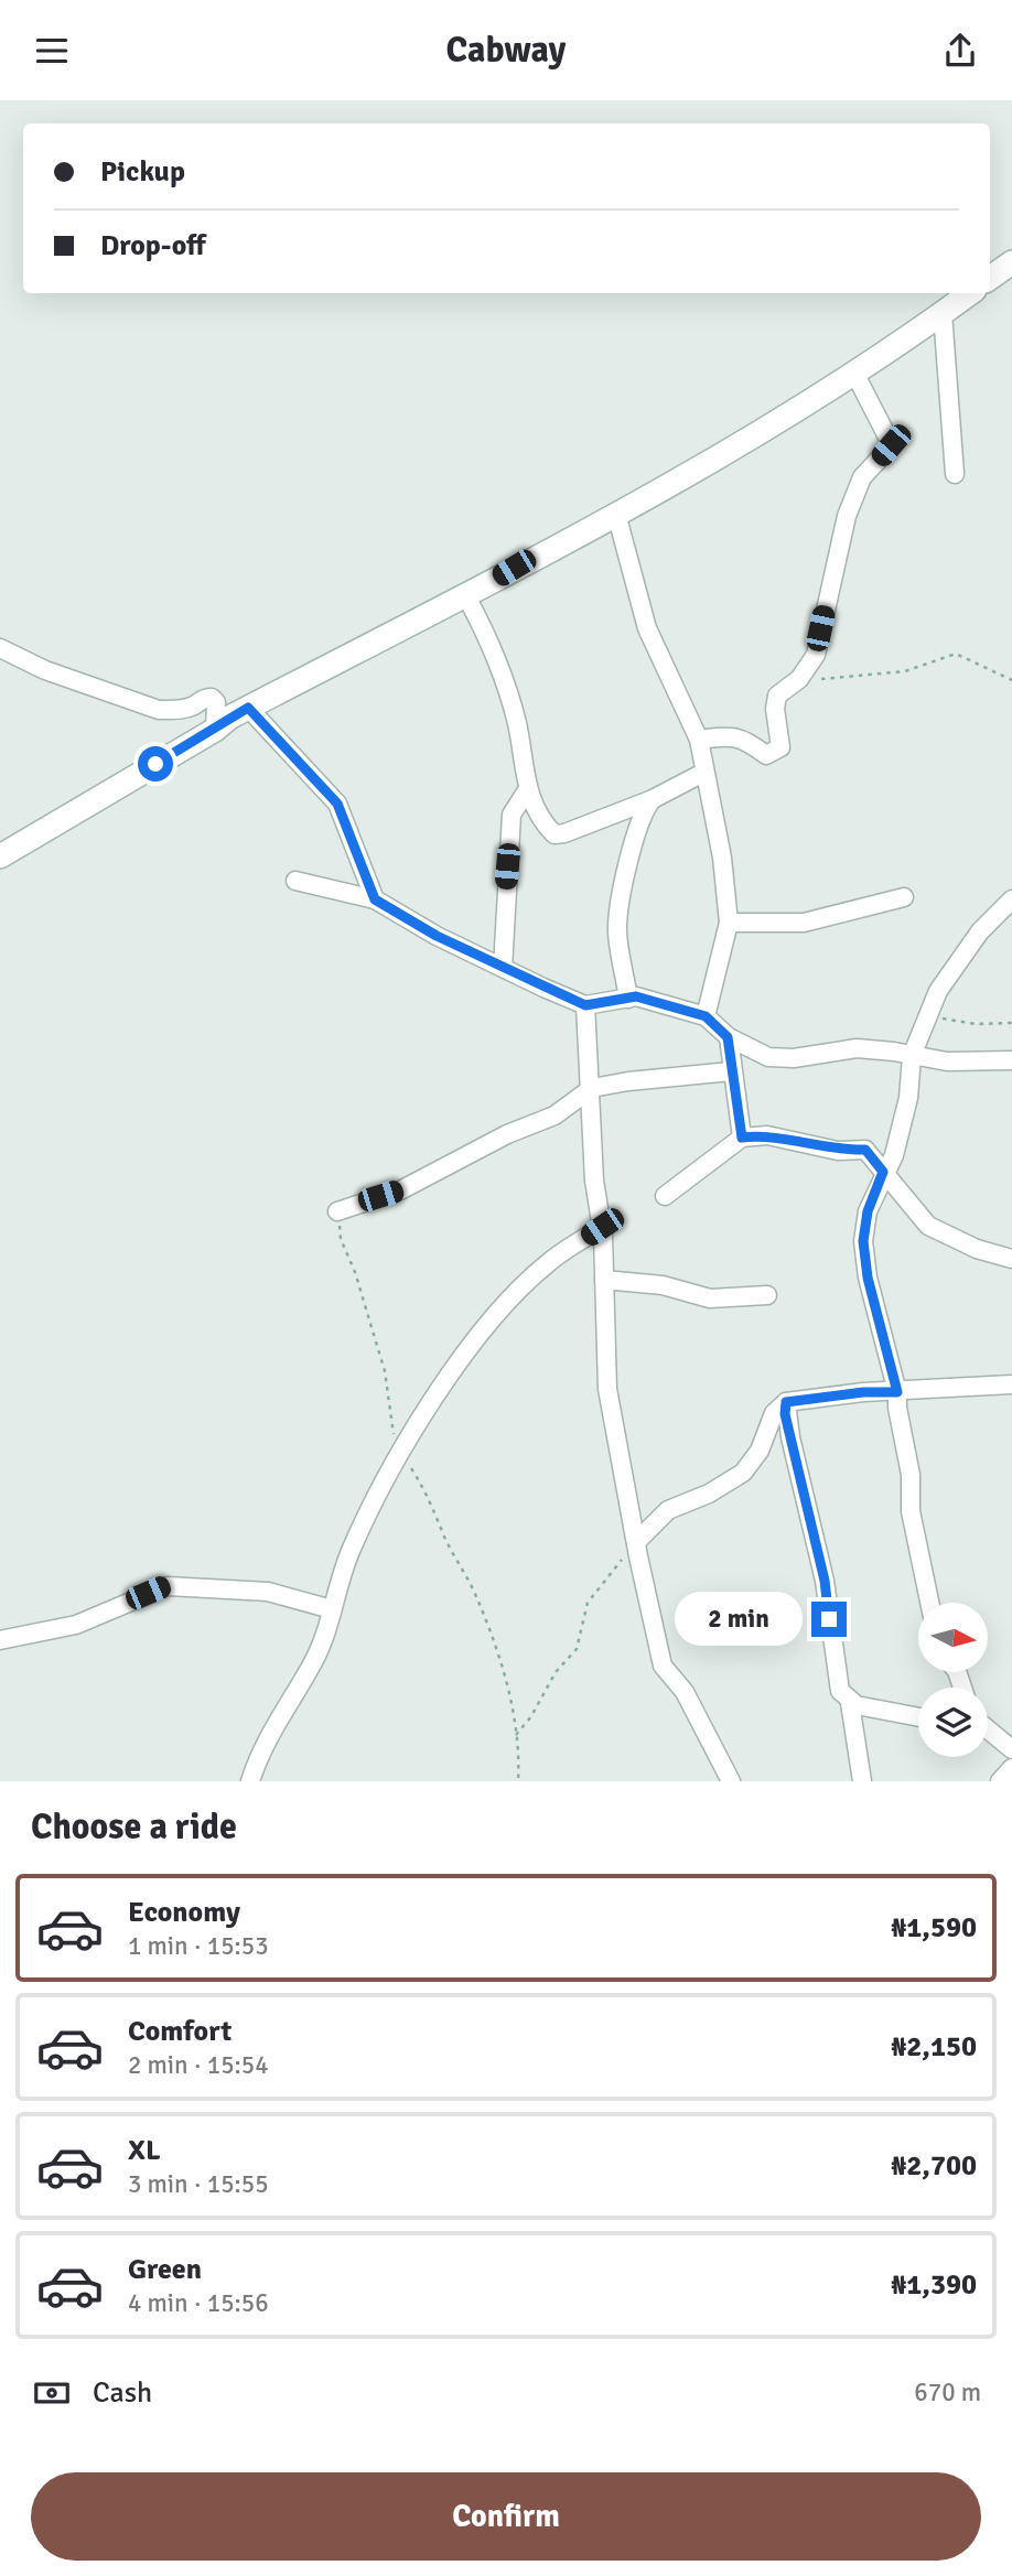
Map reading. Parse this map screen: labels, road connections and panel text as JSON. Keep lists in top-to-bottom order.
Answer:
{
  "north": "right",
  "page": {
    "header": "Cabway",
    "banner": ["Pickup", "Drop-off"],
    "bubble": "2 min",
    "heading": "Choose a ride",
    "list": [
      {
        "name": "Economy",
        "note": "1 min · 15:53",
        "value": "₦1,590"
      },
      {
        "name": "Comfort",
        "note": "2 min · 15:54",
        "value": "₦2,150"
      },
      {
        "name": "XL",
        "note": "3 min · 15:55",
        "value": "₦2,700"
      },
      {
        "name": "Green",
        "note": "4 min · 15:56",
        "value": "₦1,390"
      }
    ],
    "pay": ["Cash", "670 m"],
    "buttons": "Confirm"
  }
}
